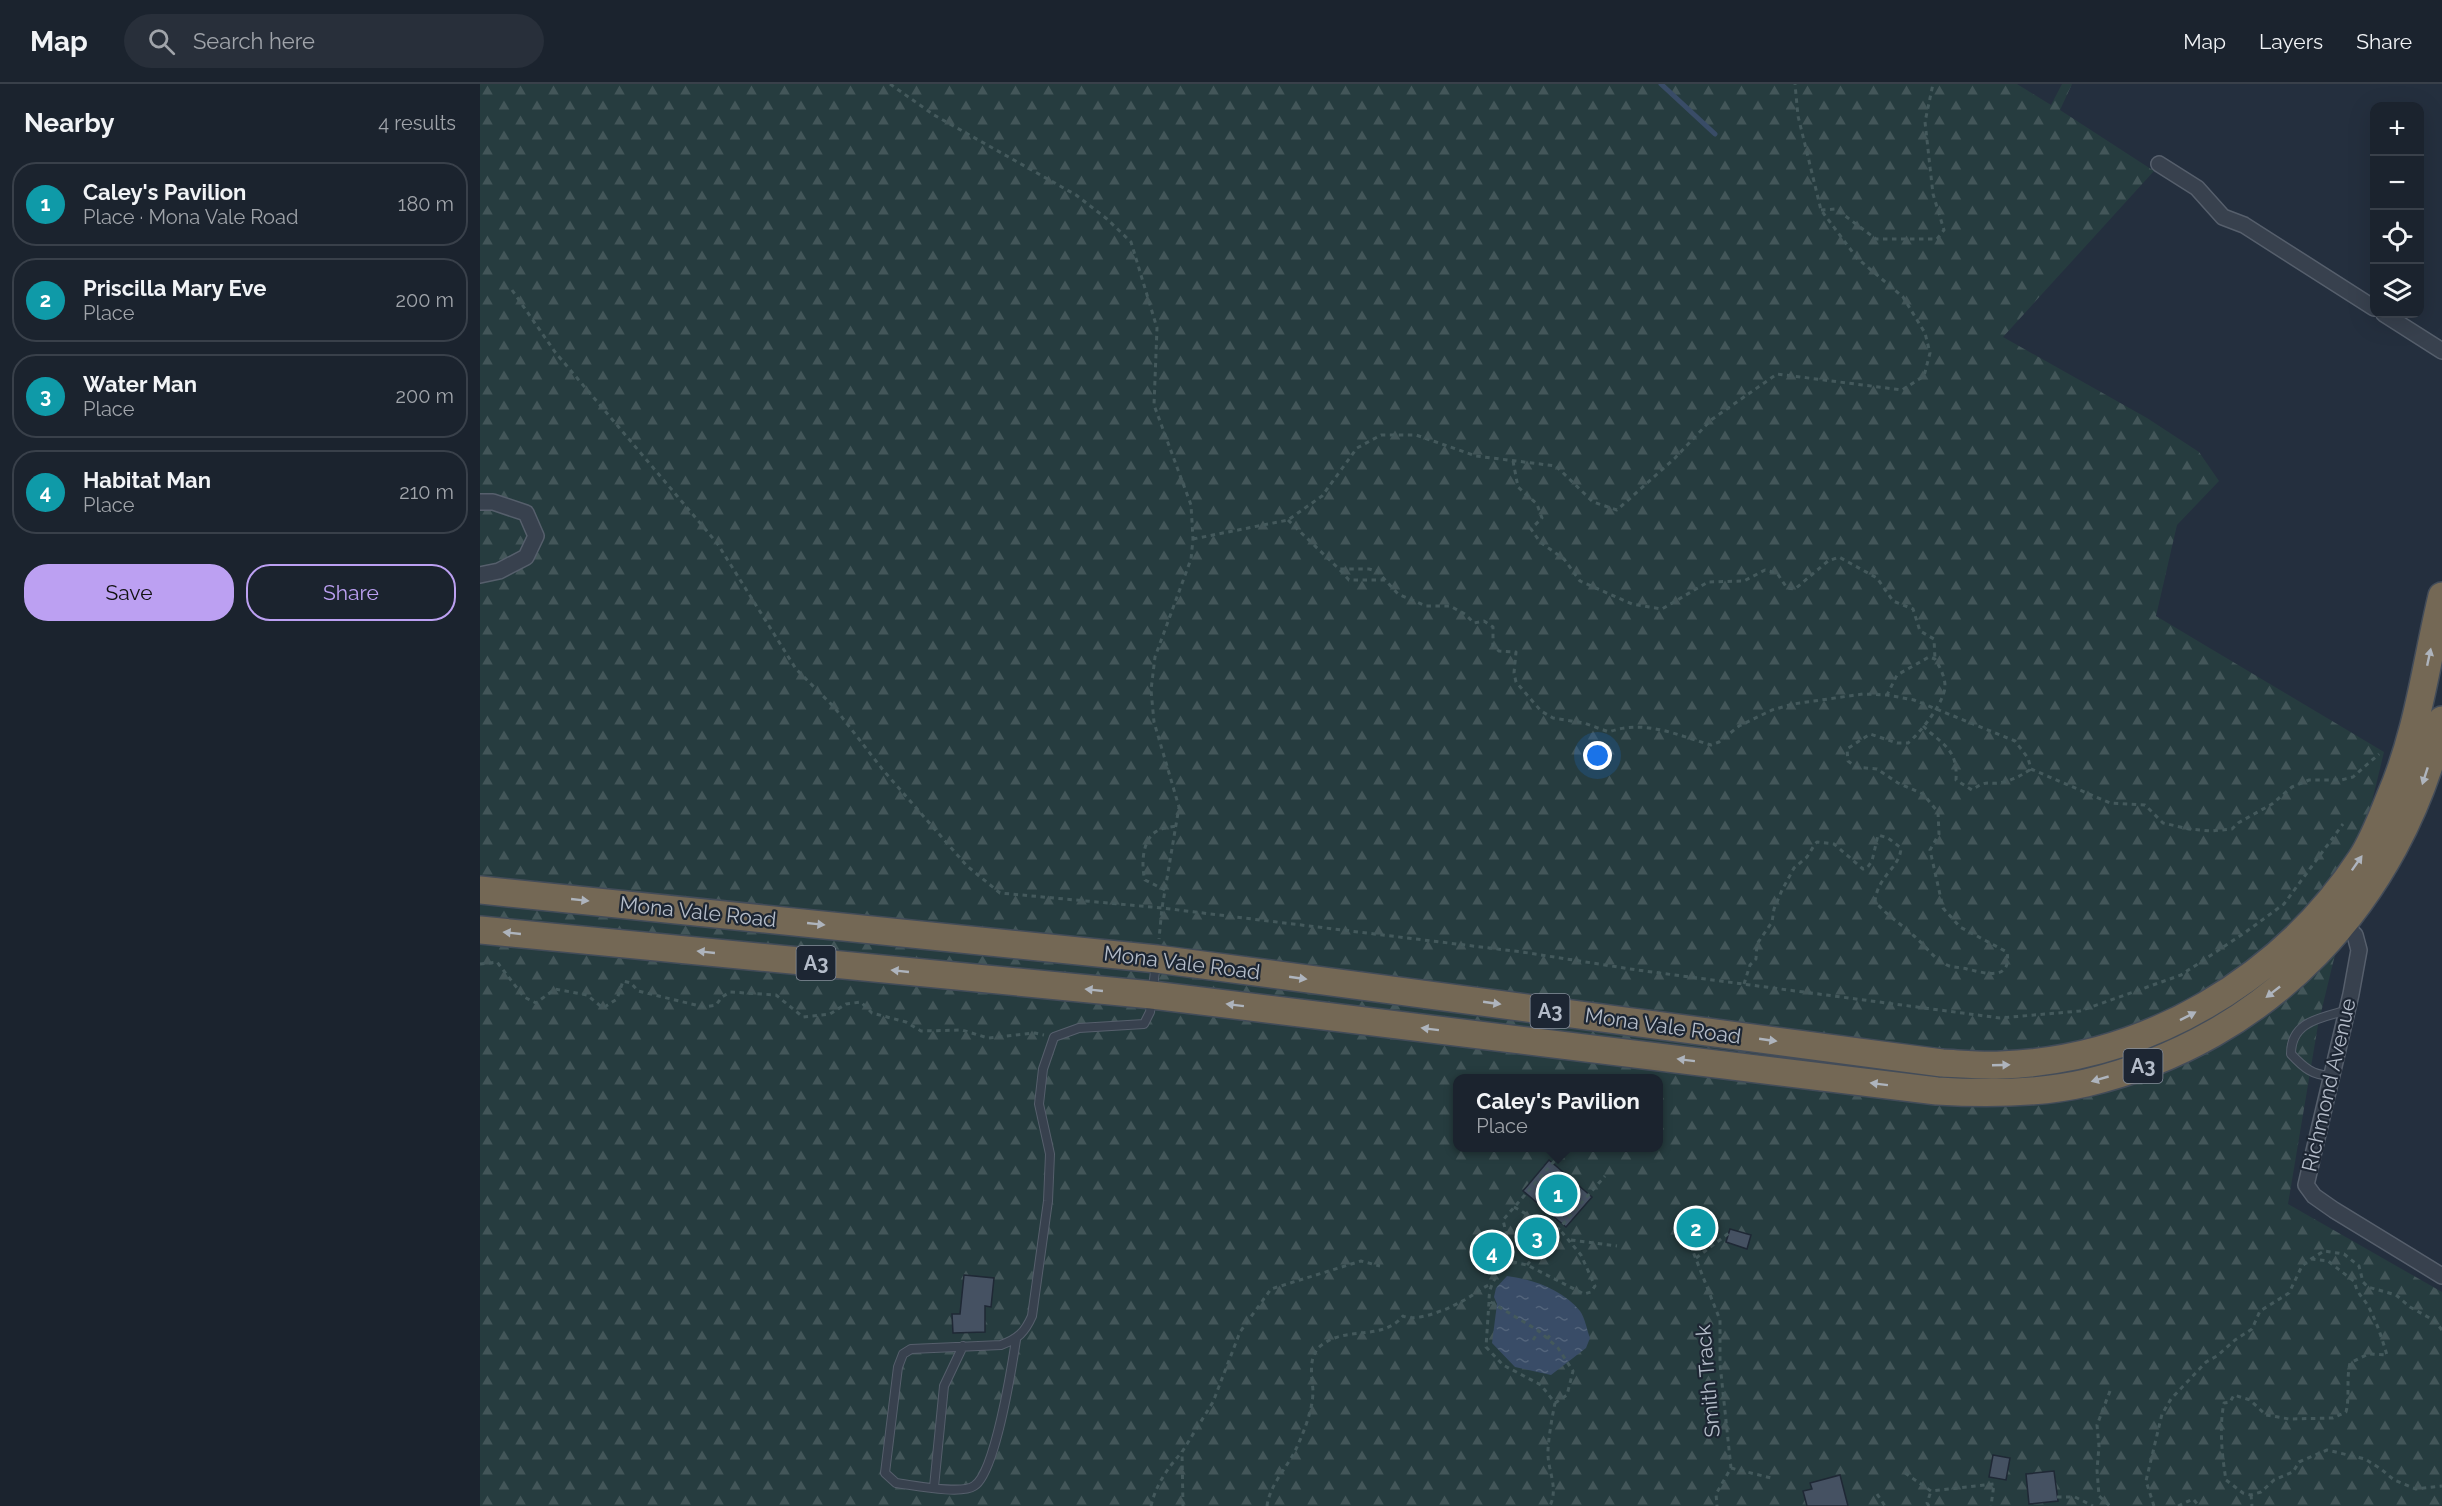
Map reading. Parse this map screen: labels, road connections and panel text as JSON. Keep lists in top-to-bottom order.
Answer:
{
  "streets": {
    "highway": ["Mona Vale Road", "A3"],
    "street": ["Richmond Avenue"],
    "path": ["Smith Track"]
  },
  "crossings": [
    ["Mona Vale Road", "Richmond Avenue"]
  ],
  "page": {
    "header": "Map",
    "search": "Search here",
    "nav": ["Map", "Layers", "Share"],
    "heading": ["Nearby", "4 results"],
    "map_buttons": ["+", "−"],
    "list": [
      {
        "mark": "1",
        "name": "Caley's Pavilion",
        "note": "Place · Mona Vale Road",
        "value": "180 m"
      },
      {
        "mark": "2",
        "name": "Priscilla Mary Eve",
        "note": "Place",
        "value": "200 m"
      },
      {
        "mark": "3",
        "name": "Water Man",
        "note": "Place",
        "value": "200 m"
      },
      {
        "mark": "4",
        "name": "Habitat Man",
        "note": "Place",
        "value": "210 m"
      }
    ],
    "buttons": ["Save", "Share"],
    "popup": ["Caley's Pavilion", "Place"],
    "pins": [
      "1",
      "2",
      "3",
      "4"
    ]
  }
}
